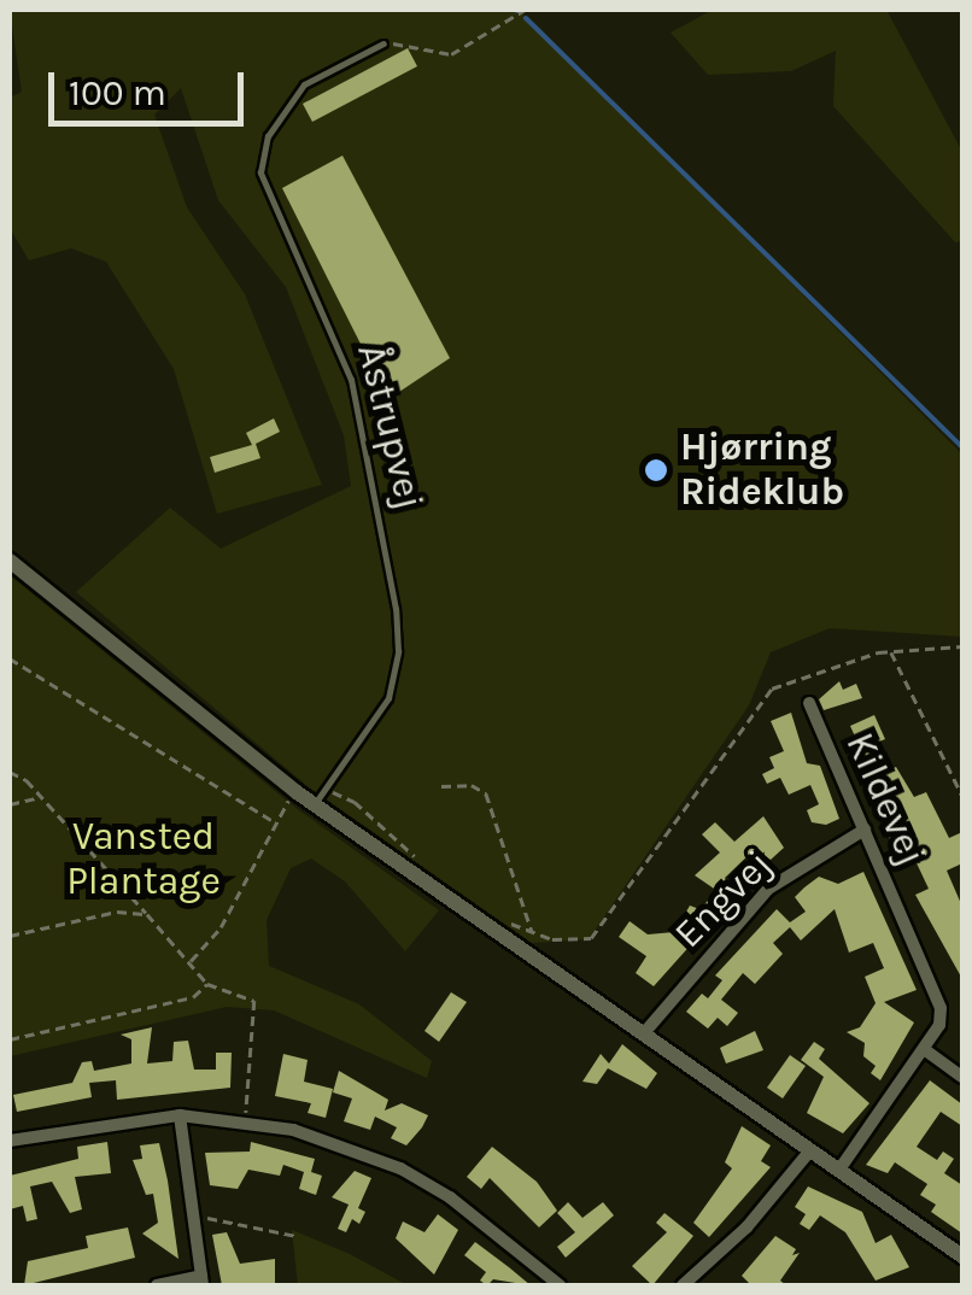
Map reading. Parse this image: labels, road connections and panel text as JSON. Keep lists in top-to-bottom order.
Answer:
{
  "streets": {
    "street": ["Kildevej", "Engvej"],
    "lane": ["Åstrupvej"]
  },
  "crossings": [
    ["Kildevej", "Engvej"]
  ],
  "parks": ["Vansted Plantage"],
  "places": ["Hjørring Rideklub"],
  "scale_bar": "100 m"
}
